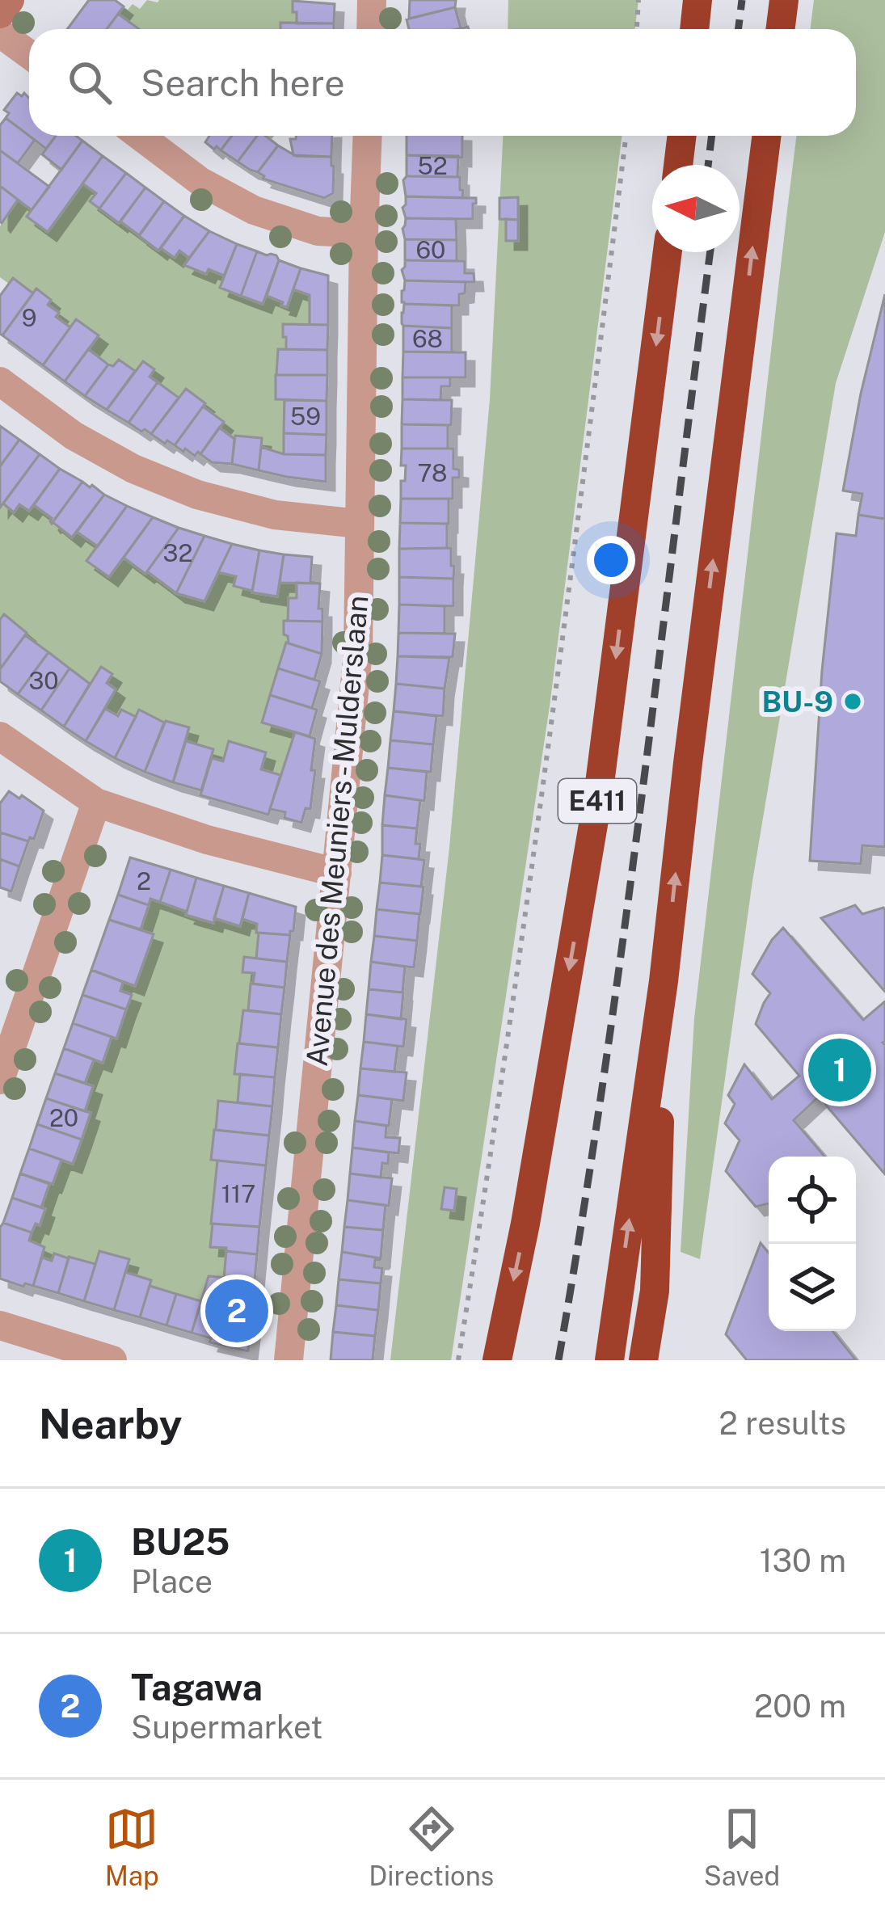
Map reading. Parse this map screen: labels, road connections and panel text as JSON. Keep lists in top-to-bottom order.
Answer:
{
  "streets": {
    "highway": ["E411"],
    "street": ["Avenue des Meuniers - Mulderslaan"]
  },
  "places": ["BU-9"],
  "house_numbers": [
    "52",
    "60",
    "9",
    "68",
    "59",
    "78",
    "32",
    "30",
    "2",
    "20",
    "117"
  ],
  "north": "left",
  "page": {
    "search": "Search here",
    "pins": ["1", "2"],
    "heading": ["Nearby", "2 results"],
    "list": [
      {
        "mark": "1",
        "name": "BU25",
        "note": "Place",
        "value": "130 m"
      },
      {
        "mark": "2",
        "name": "Tagawa",
        "note": "Supermarket",
        "value": "200 m"
      }
    ],
    "nav": ["Map", "Directions", "Saved"]
  }
}
